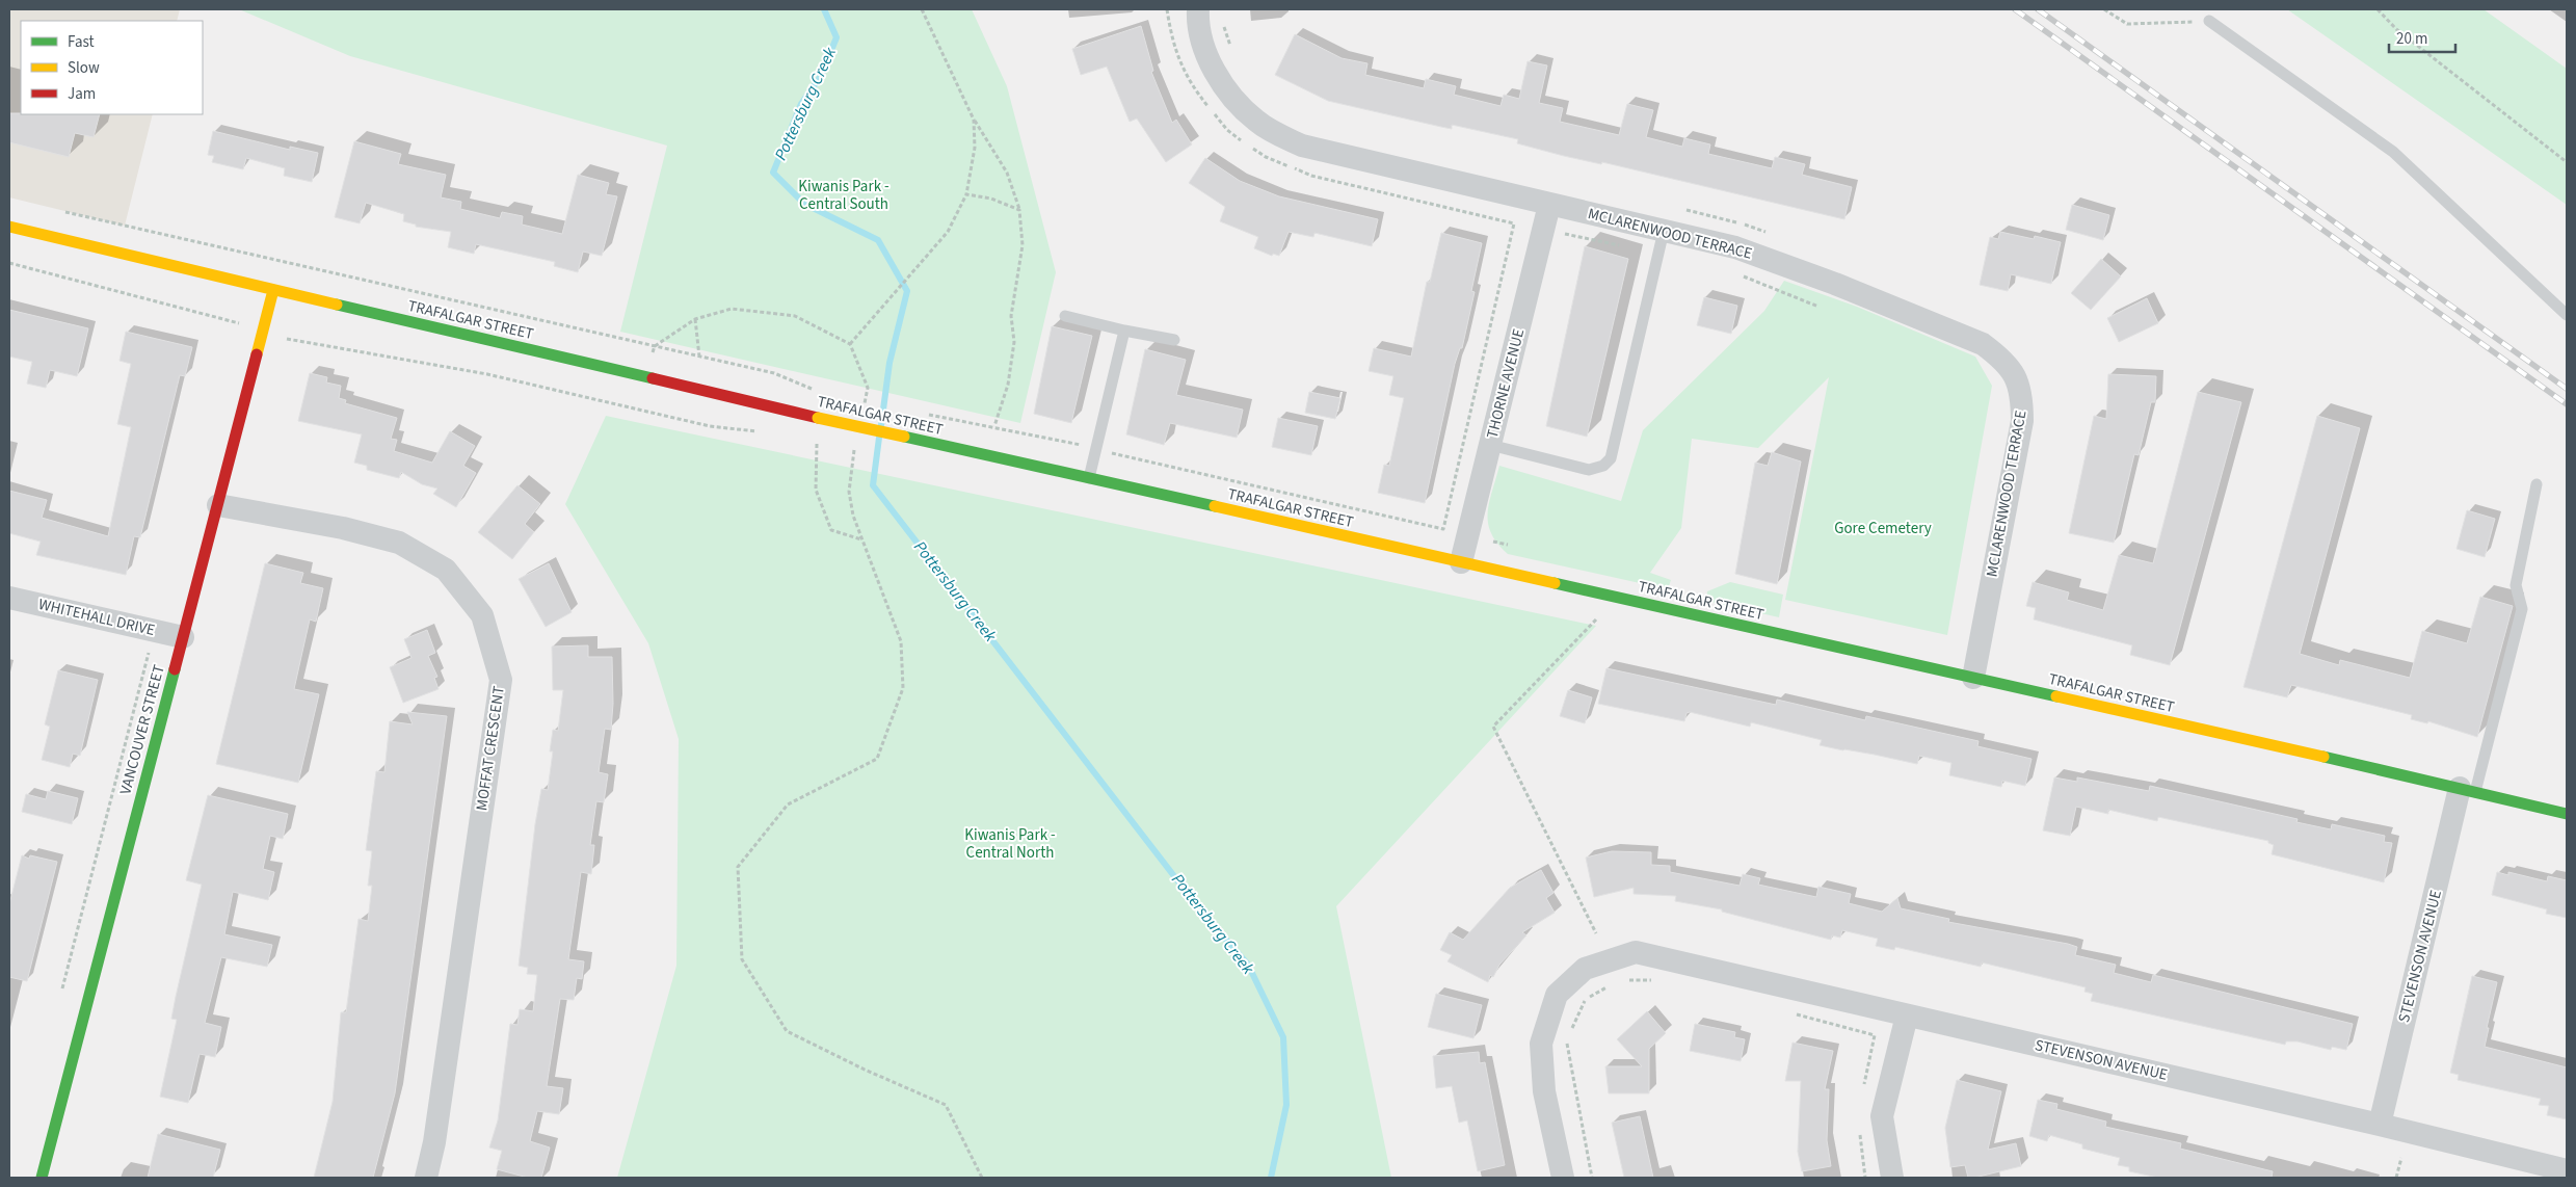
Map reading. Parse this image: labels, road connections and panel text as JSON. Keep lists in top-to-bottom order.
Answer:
{
  "streets": {
    "main road": ["TRAFALGAR STREET", "VANCOUVER STREET"],
    "street": [
      "MCLARENWOOD TERRACE",
      "THORNE AVENUE",
      "WHITEHALL DRIVE",
      "MOFFAT CRESCENT",
      "STEVENSON AVENUE"
    ]
  },
  "crossings": [
    ["MCLARENWOOD TERRACE", "TRAFALGAR STREET"],
    ["MCLARENWOOD TERRACE", "THORNE AVENUE"],
    ["TRAFALGAR STREET", "THORNE AVENUE"],
    ["TRAFALGAR STREET", "VANCOUVER STREET"],
    ["TRAFALGAR STREET", "STEVENSON AVENUE"],
    ["WHITEHALL DRIVE", "VANCOUVER STREET"],
    ["VANCOUVER STREET", "MOFFAT CRESCENT"]
  ],
  "water": ["Pottersburg Creek"],
  "parks": ["Kiwanis Park - Central South", "Gore Cemetery", "Kiwanis Park - Central North"],
  "legend": ["Fast", "Slow", "Jam"],
  "scale_bar": "20 m"
}
